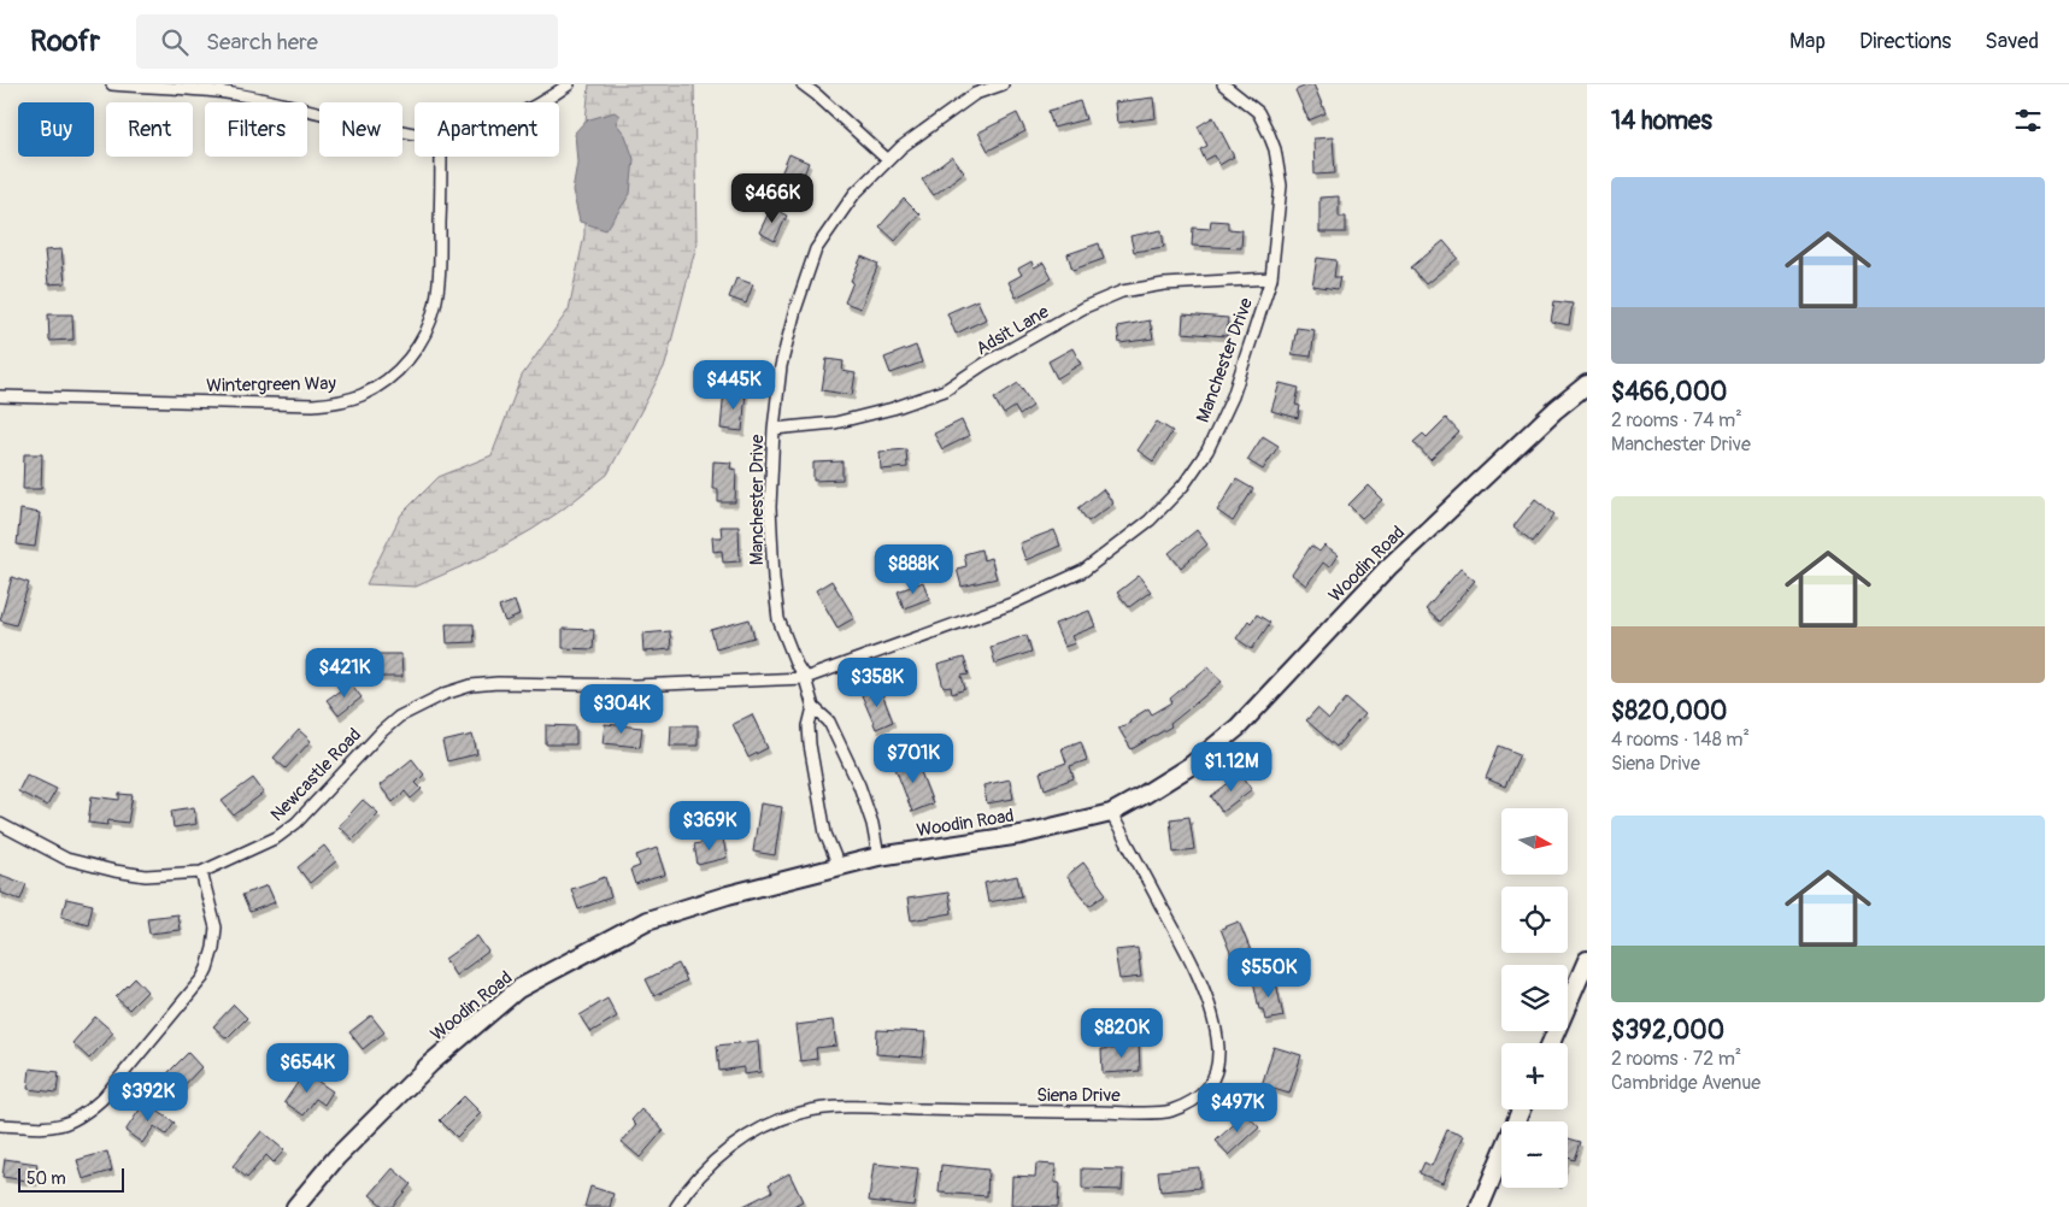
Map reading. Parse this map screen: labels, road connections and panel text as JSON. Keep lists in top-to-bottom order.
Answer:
{
  "streets": {
    "street": [
      "Adsit Lane",
      "Manchester Drive",
      "Wintergreen Way",
      "Woodin Road",
      "Newcastle Road",
      "Siena Drive"
    ]
  },
  "crossings": [
    ["Adsit Lane", "Manchester Drive"],
    ["Manchester Drive", "Woodin Road"],
    ["Manchester Drive", "Newcastle Road"],
    ["Woodin Road", "Siena Drive"]
  ],
  "scale_bar": "50 m",
  "north": "right",
  "page": {
    "header": "Roofr",
    "search": "Search here",
    "nav": ["Map", "Directions", "Saved"],
    "heading": "14 homes",
    "chip": [
      "Buy",
      "Rent",
      "Filters",
      "New",
      "Apartment"
    ],
    "list": [
      {
        "name": "$466,000",
        "note": "2 rooms · 74 m² · Manchester Drive"
      },
      {
        "name": "$820,000",
        "note": "4 rooms · 148 m² · Siena Drive"
      },
      {
        "name": "$392,000",
        "note": "2 rooms · 72 m² · Cambridge Avenue"
      }
    ],
    "price": [
      "$466K",
      "$445K",
      "$888K",
      "$421K",
      "$358K",
      "$304K",
      "$701K",
      "$1.12M",
      "$369K",
      "$550K",
      "$820K",
      "$654K",
      "$392K",
      "$497K"
    ],
    "map_buttons": ["+", "−"],
    "scale": "50 m"
  }
}
